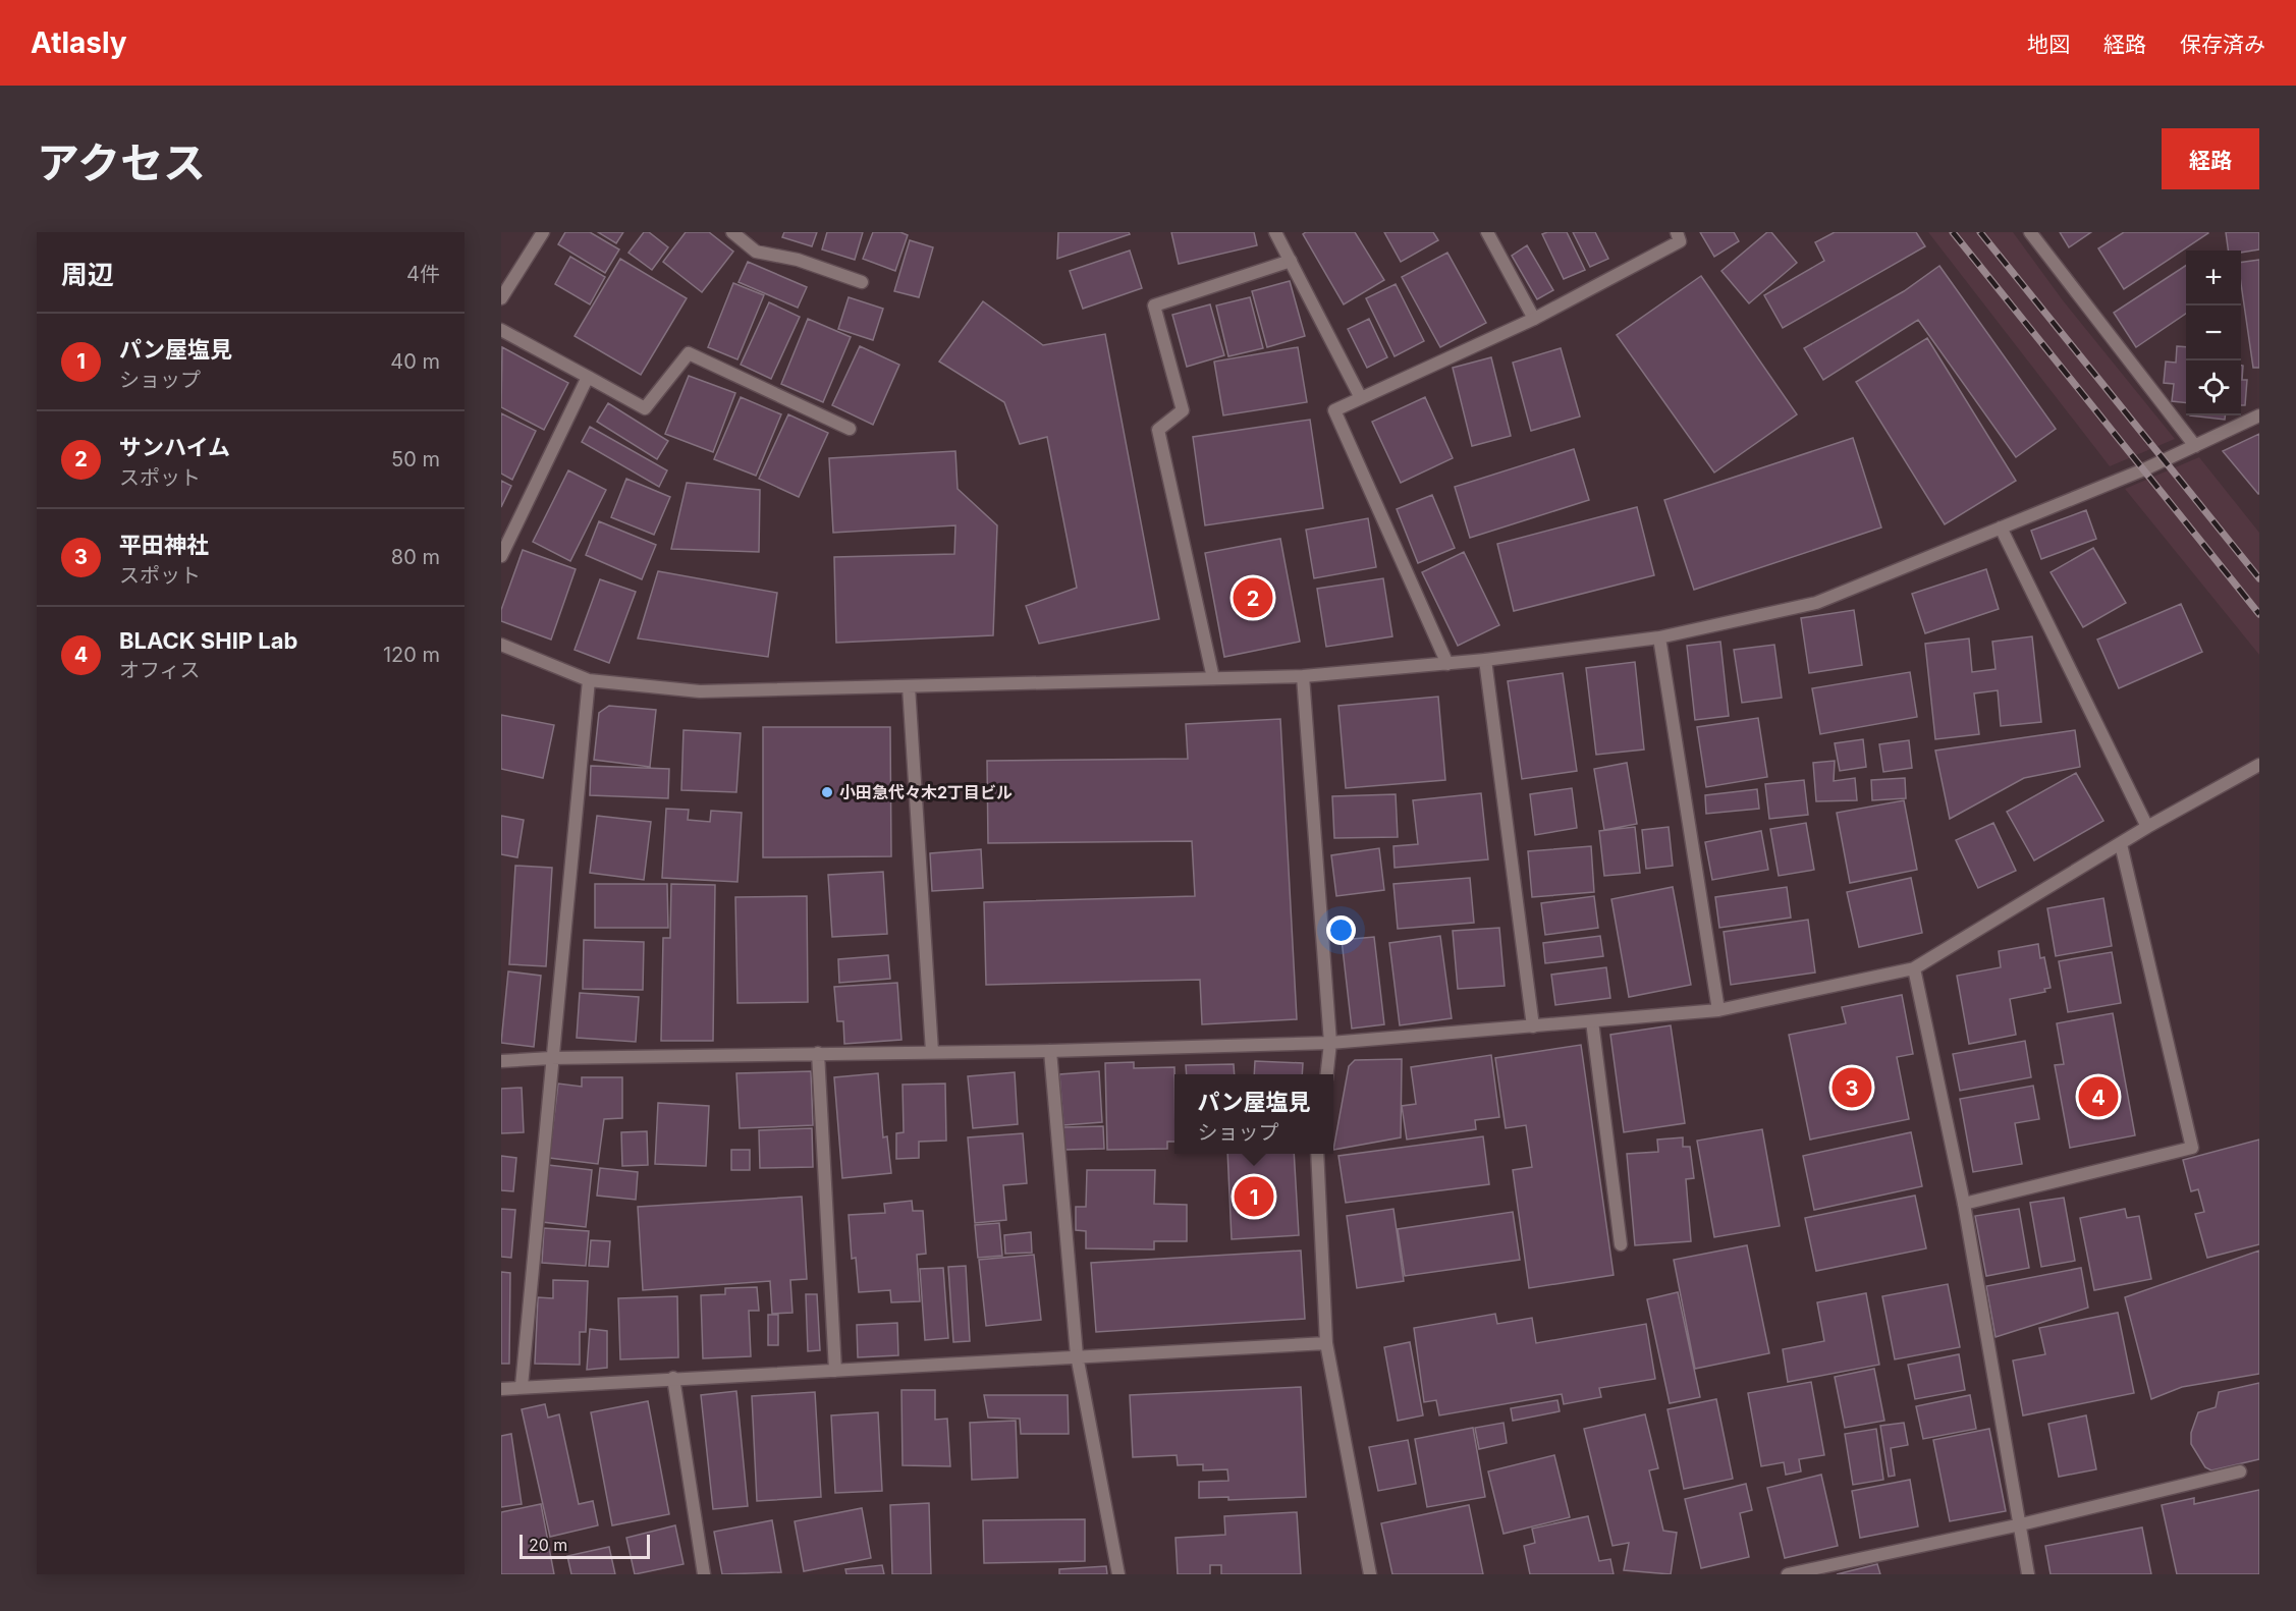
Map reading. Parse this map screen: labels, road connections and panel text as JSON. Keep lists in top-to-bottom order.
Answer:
{
  "places": ["小田急代々木2丁目ビル"],
  "scale_bar": "20 m",
  "page": {
    "header": "Atlasly",
    "nav": ["地図", "経路", "保存済み"],
    "title": "アクセス",
    "buttons": "経路",
    "heading": ["周辺", "4件"],
    "map_buttons": ["+", "−"],
    "list": [
      {
        "mark": "1",
        "name": "パン屋塩見",
        "note": "ショップ",
        "value": "40 m"
      },
      {
        "mark": "2",
        "name": "サンハイム",
        "note": "スポット",
        "value": "50 m"
      },
      {
        "mark": "3",
        "name": "平田神社",
        "note": "スポット",
        "value": "80 m"
      },
      {
        "mark": "4",
        "name": "BLACK SHIP Lab",
        "note": "オフィス",
        "value": "120 m"
      }
    ],
    "pins": [
      "2",
      "3",
      "4",
      "1"
    ],
    "popup": ["パン屋塩見", "ショップ"],
    "scale": "20 m"
  }
}
